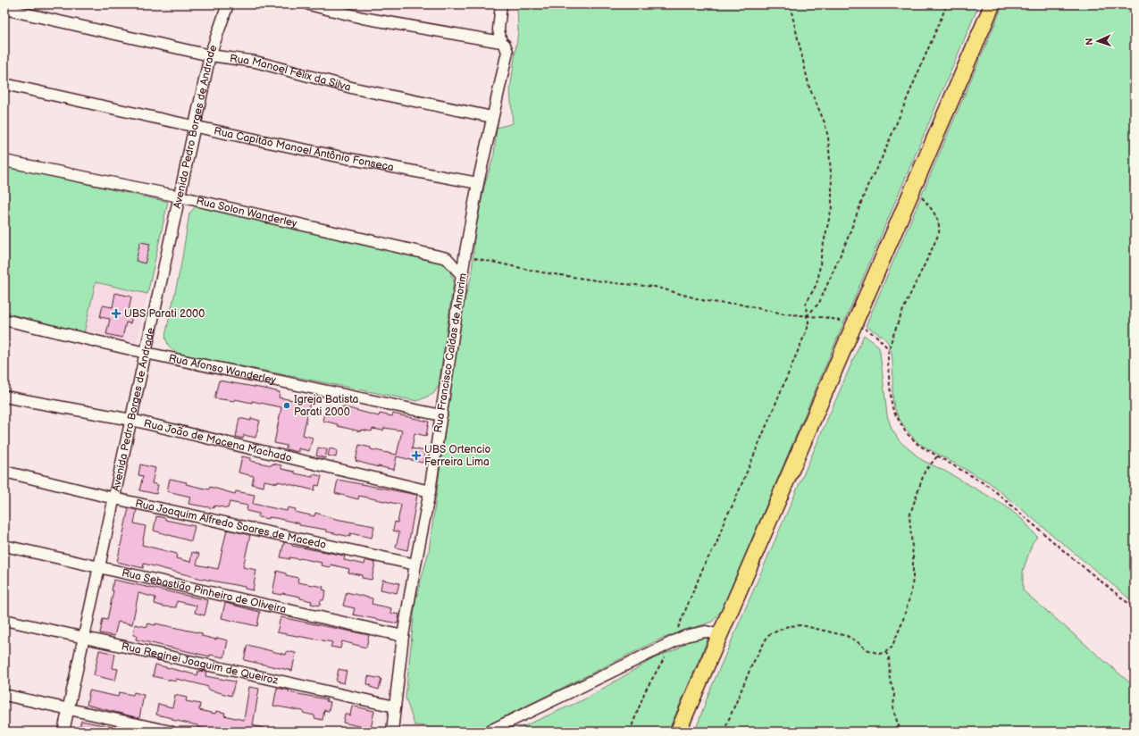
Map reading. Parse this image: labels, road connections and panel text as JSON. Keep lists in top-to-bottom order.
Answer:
{
  "streets": {
    "street": [
      "Rua Manoel Félix da Silva",
      "Avenida Pedro Borges de Andrade",
      "Rua Capitão Manoel Antônio Fonseca",
      "Rua Solon Wanderley",
      "Rua Francisco Caldas de Amorim",
      "Rua Afonso Wanderley",
      "Rua João de Macena Machado",
      "Rua Joaquim Alfredo Soares de Macedo",
      "Rua Sebastião Pinheiro de Oliveira",
      "Rua Reginei Joaquim de Queiroz"
    ]
  },
  "crossings": [
    ["Rua Manoel Félix da Silva", "Avenida Pedro Borges de Andrade"],
    ["Rua Manoel Félix da Silva", "Rua Francisco Caldas de Amorim"],
    ["Avenida Pedro Borges de Andrade", "Rua Capitão Manoel Antônio Fonseca"],
    ["Avenida Pedro Borges de Andrade", "Rua Solon Wanderley"],
    ["Avenida Pedro Borges de Andrade", "Rua Afonso Wanderley"],
    ["Avenida Pedro Borges de Andrade", "Rua João de Macena Machado"],
    ["Avenida Pedro Borges de Andrade", "Rua Joaquim Alfredo Soares de Macedo"],
    ["Avenida Pedro Borges de Andrade", "Rua Sebastião Pinheiro de Oliveira"],
    ["Avenida Pedro Borges de Andrade", "Rua Reginei Joaquim de Queiroz"],
    ["Rua Capitão Manoel Antônio Fonseca", "Rua Francisco Caldas de Amorim"],
    ["Rua Francisco Caldas de Amorim", "Rua Afonso Wanderley"],
    ["Rua Francisco Caldas de Amorim", "Rua João de Macena Machado"],
    ["Rua Francisco Caldas de Amorim", "Rua Joaquim Alfredo Soares de Macedo"],
    ["Rua Francisco Caldas de Amorim", "Rua Sebastião Pinheiro de Oliveira"],
    ["Rua Francisco Caldas de Amorim", "Rua Reginei Joaquim de Queiroz"]
  ],
  "places": {
    "health": ["UBS Parati 2000", "UBS Ortencio Ferreira Lima"],
    "other": ["Igreja Batista Parati 2000"]
  },
  "north": "left"
}
